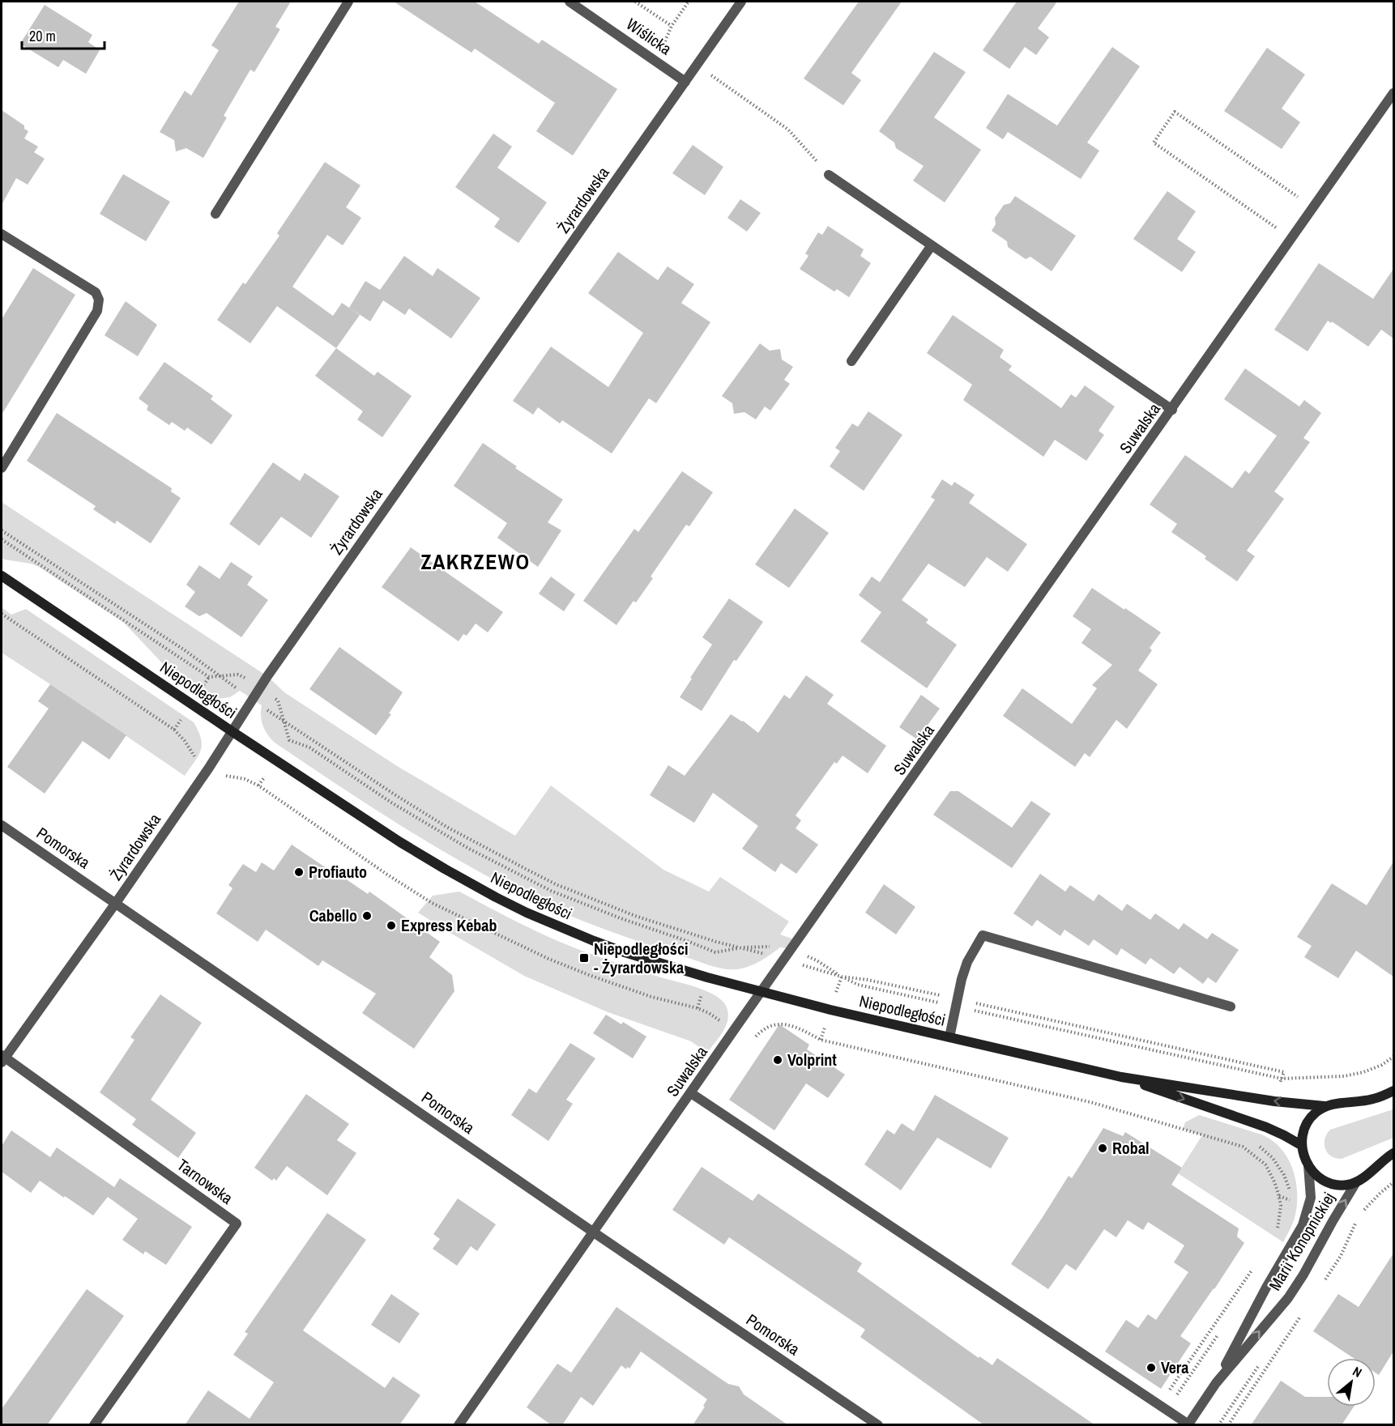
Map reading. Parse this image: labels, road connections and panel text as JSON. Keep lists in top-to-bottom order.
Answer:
{
  "streets": {
    "street": [
      "Wiślicka",
      "Żyrardowska",
      "Suwalska",
      "Niepodległości",
      "Pomorska",
      "Tarnowska",
      "Marii Konopnickiej"
    ]
  },
  "crossings": [
    ["Wiślicka", "Żyrardowska"],
    ["Żyrardowska", "Niepodległości"],
    ["Żyrardowska", "Pomorska"],
    ["Żyrardowska", "Tarnowska"],
    ["Suwalska", "Niepodległości"],
    ["Suwalska", "Pomorska"]
  ],
  "districts": ["ZAKRZEWO"],
  "places": {
    "other": [
      "Profiauto",
      "Cabello",
      "Express Kebab",
      "Volprint",
      "Robal",
      "Vera"
    ],
    "transit": ["Niepodległości - Żyrardowska"]
  },
  "scale_bar": "20 m",
  "north": "top right"
}
